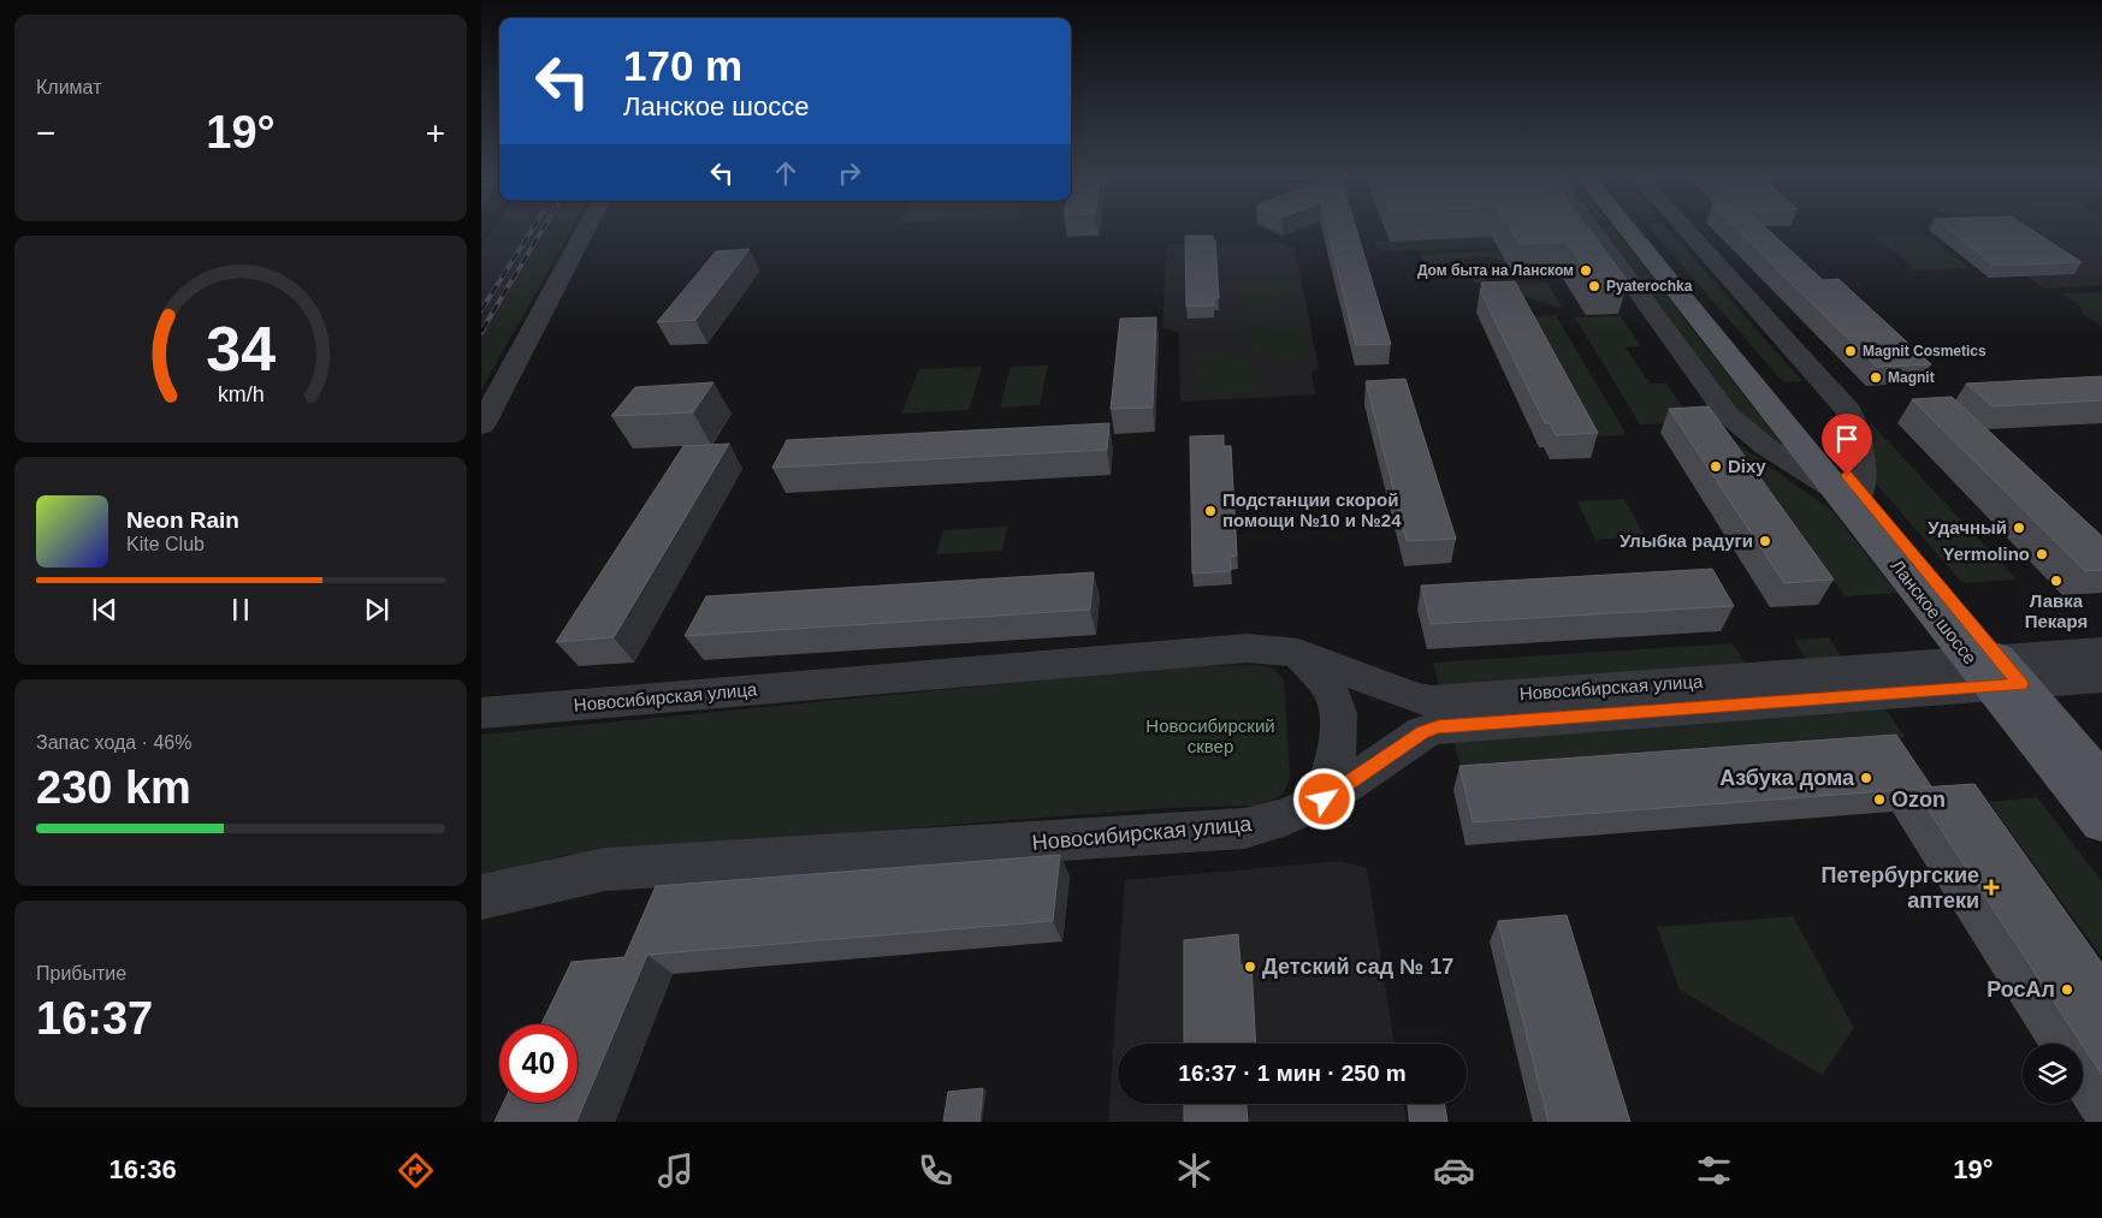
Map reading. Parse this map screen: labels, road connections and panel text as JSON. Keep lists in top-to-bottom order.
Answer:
{
  "streets": {
    "main road": ["Ланское шоссе"],
    "street": ["Новосибирская улица"]
  },
  "crossings": [
    ["Ланское шоссе", "Новосибирская улица"]
  ],
  "parks": ["Новосибирский сквер"],
  "places": {
    "other": [
      "Дом быта на Ланском",
      "Pyaterochka",
      "Magnit Cosmetics",
      "Magnit",
      "Dixy",
      "Подстанции скорой помощи №10 и №24",
      "Удачный",
      "Улыбка радуги",
      "Yermolino",
      "Лавка Пекаря",
      "Азбука дома",
      "Ozon",
      "Детский сад № 17",
      "РосАл"
    ],
    "health": ["Петербургские аптеки"]
  },
  "page": {
    "tile": [
      "Климат",
      ["Запас хода · 46%", "230 km"],
      ["Прибытие", "16:37"]
    ],
    "turn": ["170 m", "Ланское шоссе"],
    "heat": ["−", "19°", "+"],
    "song": ["Neon Rain", "Kite Club"],
    "limit": "40",
    "trip": "16:37 · 1 мин · 250 m",
    "tabs": ["16:36", "19°"],
    "gauge": ["34", "km/h"]
  }
}
